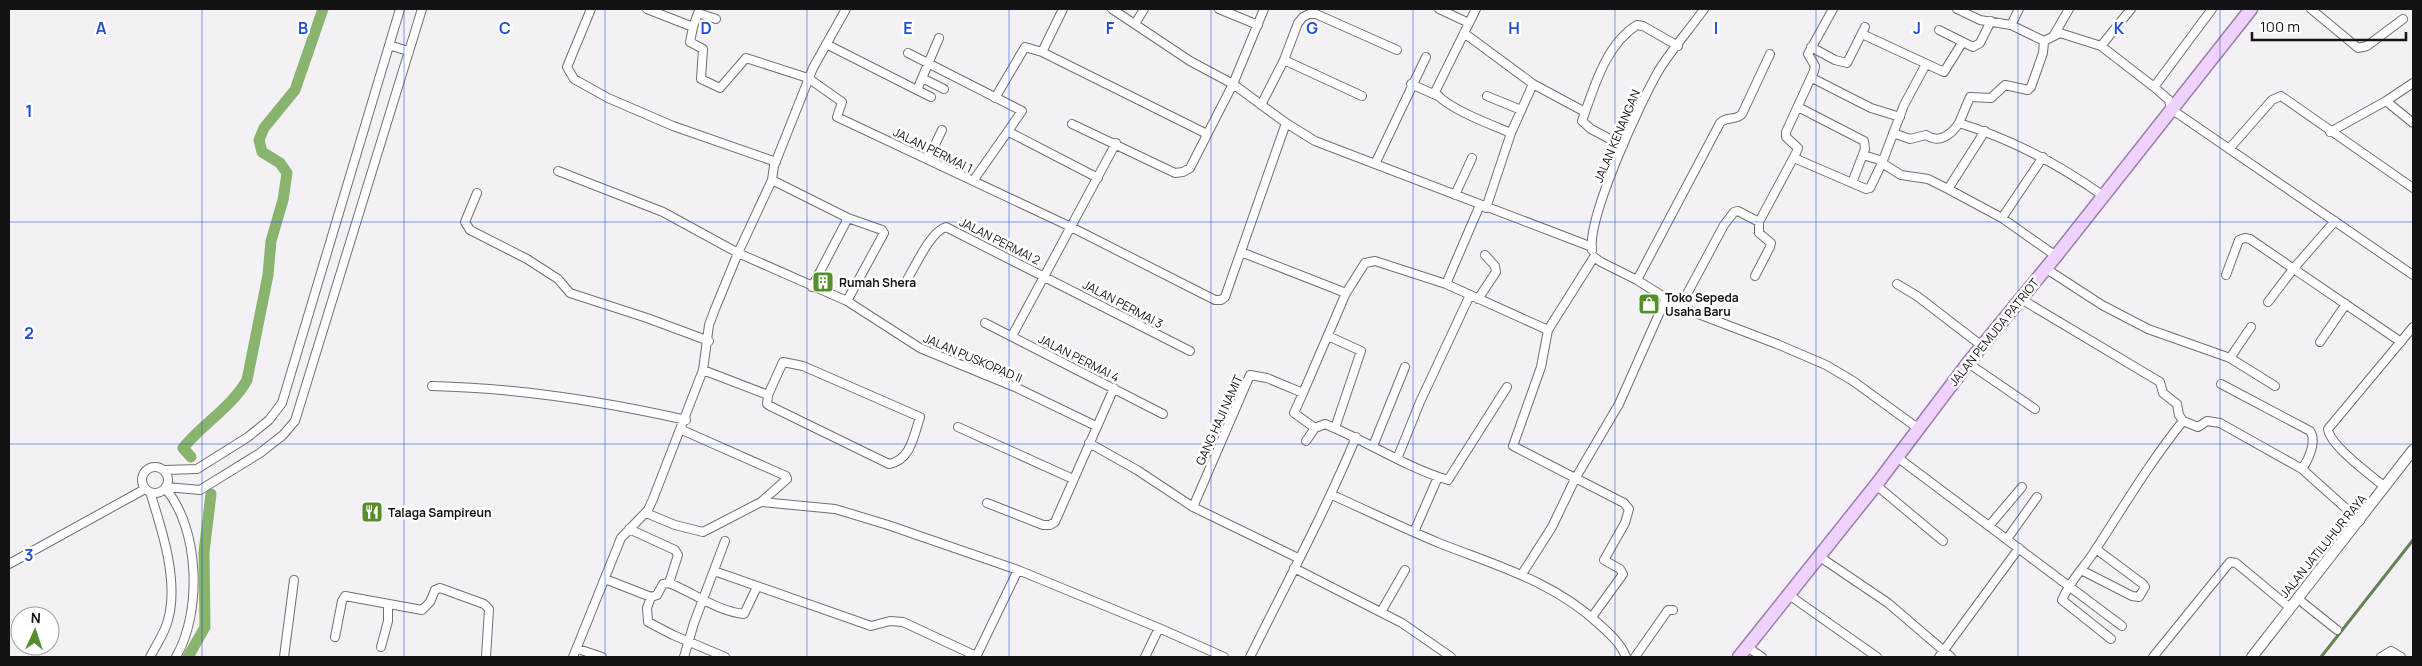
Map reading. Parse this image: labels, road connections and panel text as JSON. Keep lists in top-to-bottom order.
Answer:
{
  "streets": {
    "main road": ["JALAN PEMUDA PATRIOT"],
    "street": [
      "JALAN KENANGAN",
      "JALAN PERMAI 1",
      "JALAN PERMAI 2",
      "JALAN PERMAI 3",
      "JALAN PUSKOPAD II",
      "JALAN PERMAI 4",
      "GANG HAJI NAMIT",
      "JALAN JATILUHUR RAYA"
    ]
  },
  "crossings": [
    ["JALAN PERMAI 2", "JALAN PERMAI 3"]
  ],
  "places": {
    "building": ["Rumah Shera"],
    "shop": ["Toko Sepeda Usaha Baru"],
    "restaurant": ["Talaga Sampireun"]
  },
  "scale_bar": "100 m",
  "north": "top",
  "grid": {
    "columns": [
      "A",
      "B",
      "C",
      "D",
      "E",
      "F",
      "G",
      "H",
      "I",
      "J",
      "K"
    ],
    "rows": ["1", "2", "3"]
  }
}
